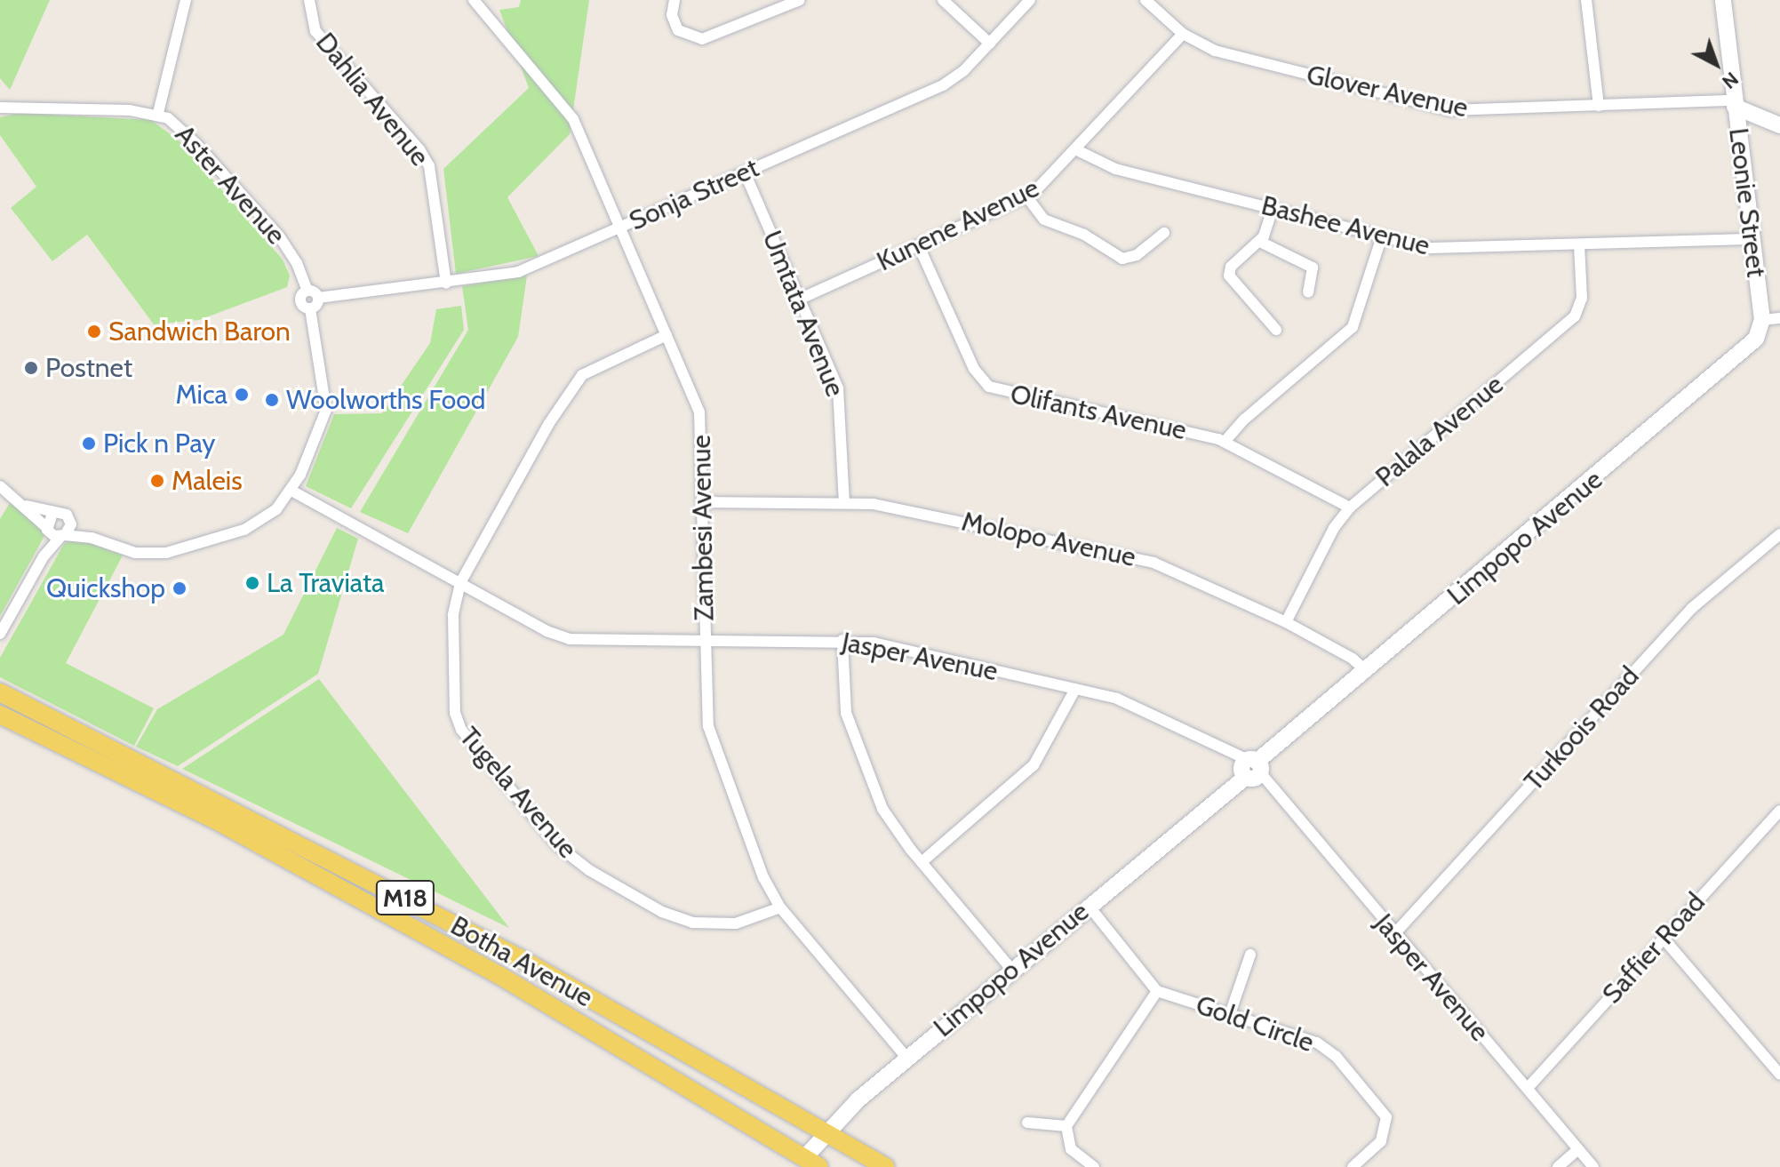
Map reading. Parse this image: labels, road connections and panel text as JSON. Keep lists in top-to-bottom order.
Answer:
{
  "streets": {
    "main road": ["M18", "Botha Avenue"],
    "street": [
      "Glover Avenue",
      "Dahlia Avenue",
      "Aster Avenue",
      "Sonja Street",
      "Leonie Street",
      "Kunene Avenue",
      "Bashee Avenue",
      "Umtata Avenue",
      "Olifants Avenue",
      "Palala Avenue",
      "Zambesi Avenue",
      "Limpopo Avenue",
      "Molopo Avenue",
      "Jasper Avenue",
      "Turkoois Road",
      "Tugela Avenue",
      "Saffier Road",
      "Gold Circle"
    ]
  },
  "crossings": [
    ["Glover Avenue", "Leonie Street"],
    ["Glover Avenue", "Kunene Avenue"],
    ["Dahlia Avenue", "Sonja Street"],
    ["Aster Avenue", "Sonja Street"],
    ["Aster Avenue", "Jasper Avenue"],
    ["Sonja Street", "Umtata Avenue"],
    ["Sonja Street", "Zambesi Avenue"],
    ["Leonie Street", "Bashee Avenue"],
    ["Leonie Street", "Limpopo Avenue"],
    ["Kunene Avenue", "Bashee Avenue"],
    ["Kunene Avenue", "Umtata Avenue"],
    ["Kunene Avenue", "Olifants Avenue"],
    ["Bashee Avenue", "Palala Avenue"],
    ["Umtata Avenue", "Molopo Avenue"],
    ["Olifants Avenue", "Palala Avenue"],
    ["Palala Avenue", "Molopo Avenue"],
    ["Zambesi Avenue", "Limpopo Avenue"],
    ["Zambesi Avenue", "Molopo Avenue"],
    ["Zambesi Avenue", "Jasper Avenue"],
    ["Zambesi Avenue", "Tugela Avenue"],
    ["Limpopo Avenue", "Molopo Avenue"],
    ["Limpopo Avenue", "Jasper Avenue"],
    ["Limpopo Avenue", "Botha Avenue"],
    ["Jasper Avenue", "Turkoois Road"],
    ["Jasper Avenue", "Tugela Avenue"],
    ["Jasper Avenue", "Saffier Road"]
  ],
  "places": [
    "Sandwich Baron",
    "Postnet",
    "Mica",
    "Woolworths Food",
    "Pick n Pay",
    "Maleis",
    "La Traviata",
    "Quickshop"
  ],
  "north": "bottom right"
}
